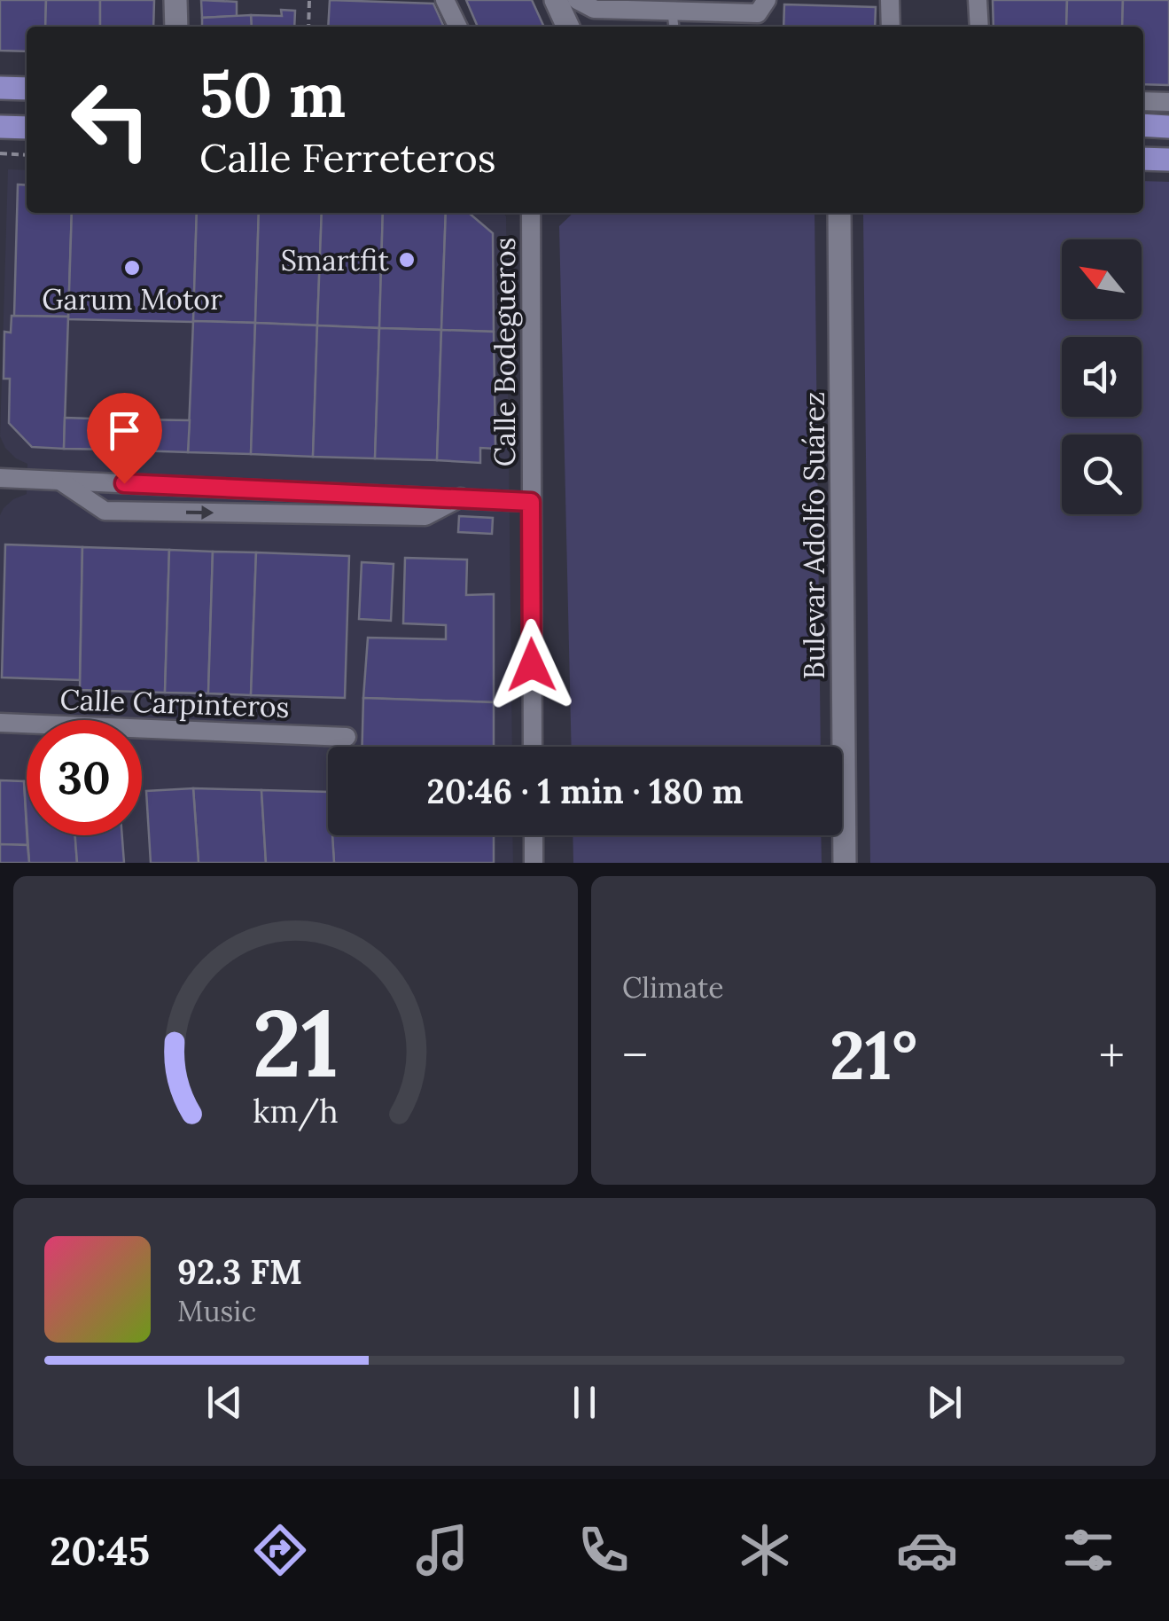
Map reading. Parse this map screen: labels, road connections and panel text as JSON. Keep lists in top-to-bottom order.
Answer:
{
  "streets": {
    "main road": ["Bulevar Adolfo Suárez"],
    "street": ["Calle Bodegueros", "Calle Carpinteros"]
  },
  "places": ["Smartfit", "Garum Motor"],
  "north": "top left",
  "page": {
    "turn": ["50 m", "Calle Ferreteros"],
    "limit": "30",
    "trip": "20:46 · 1 min · 180 m",
    "tile": "Climate",
    "heat": ["−", "21°", "+"],
    "song": ["92.3 FM", "Music"],
    "tabs": "20:45",
    "gauge": ["21", "km/h"]
  }
}
